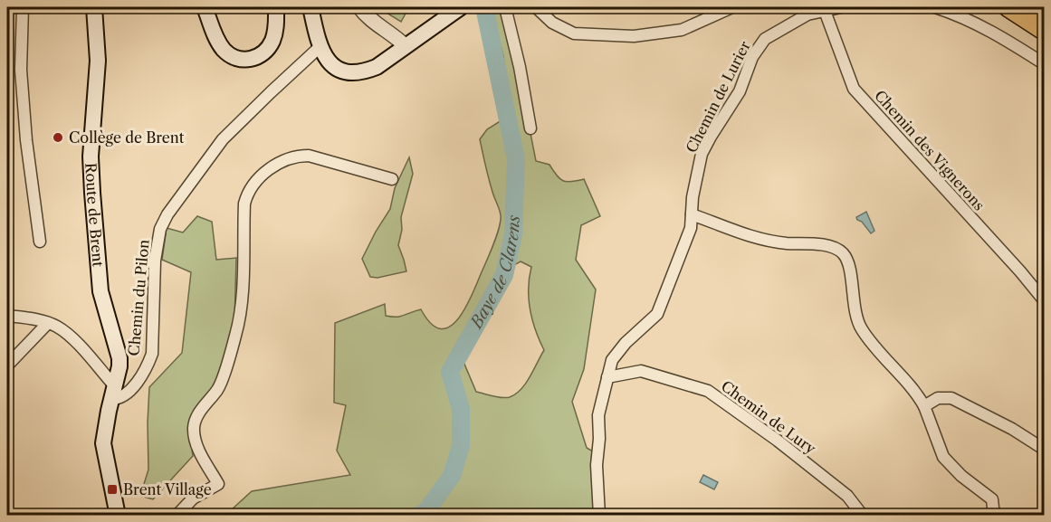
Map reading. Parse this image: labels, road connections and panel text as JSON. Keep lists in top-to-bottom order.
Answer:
{
  "streets": {
    "main road": ["Route de Brent"],
    "street": [
      "Chemin de Lurier",
      "Chemin des Vignerons",
      "Chemin du Pilon",
      "Chemin de Lury"
    ]
  },
  "crossings": [
    ["Chemin de Lurier", "Chemin des Vignerons"],
    ["Chemin de Lurier", "Chemin de Lury"],
    ["Route de Brent", "Chemin du Pilon"]
  ],
  "water": ["Baye de Clarens"],
  "places": {
    "other": ["Collège de Brent"],
    "transit": ["Brent Village"]
  }
}
